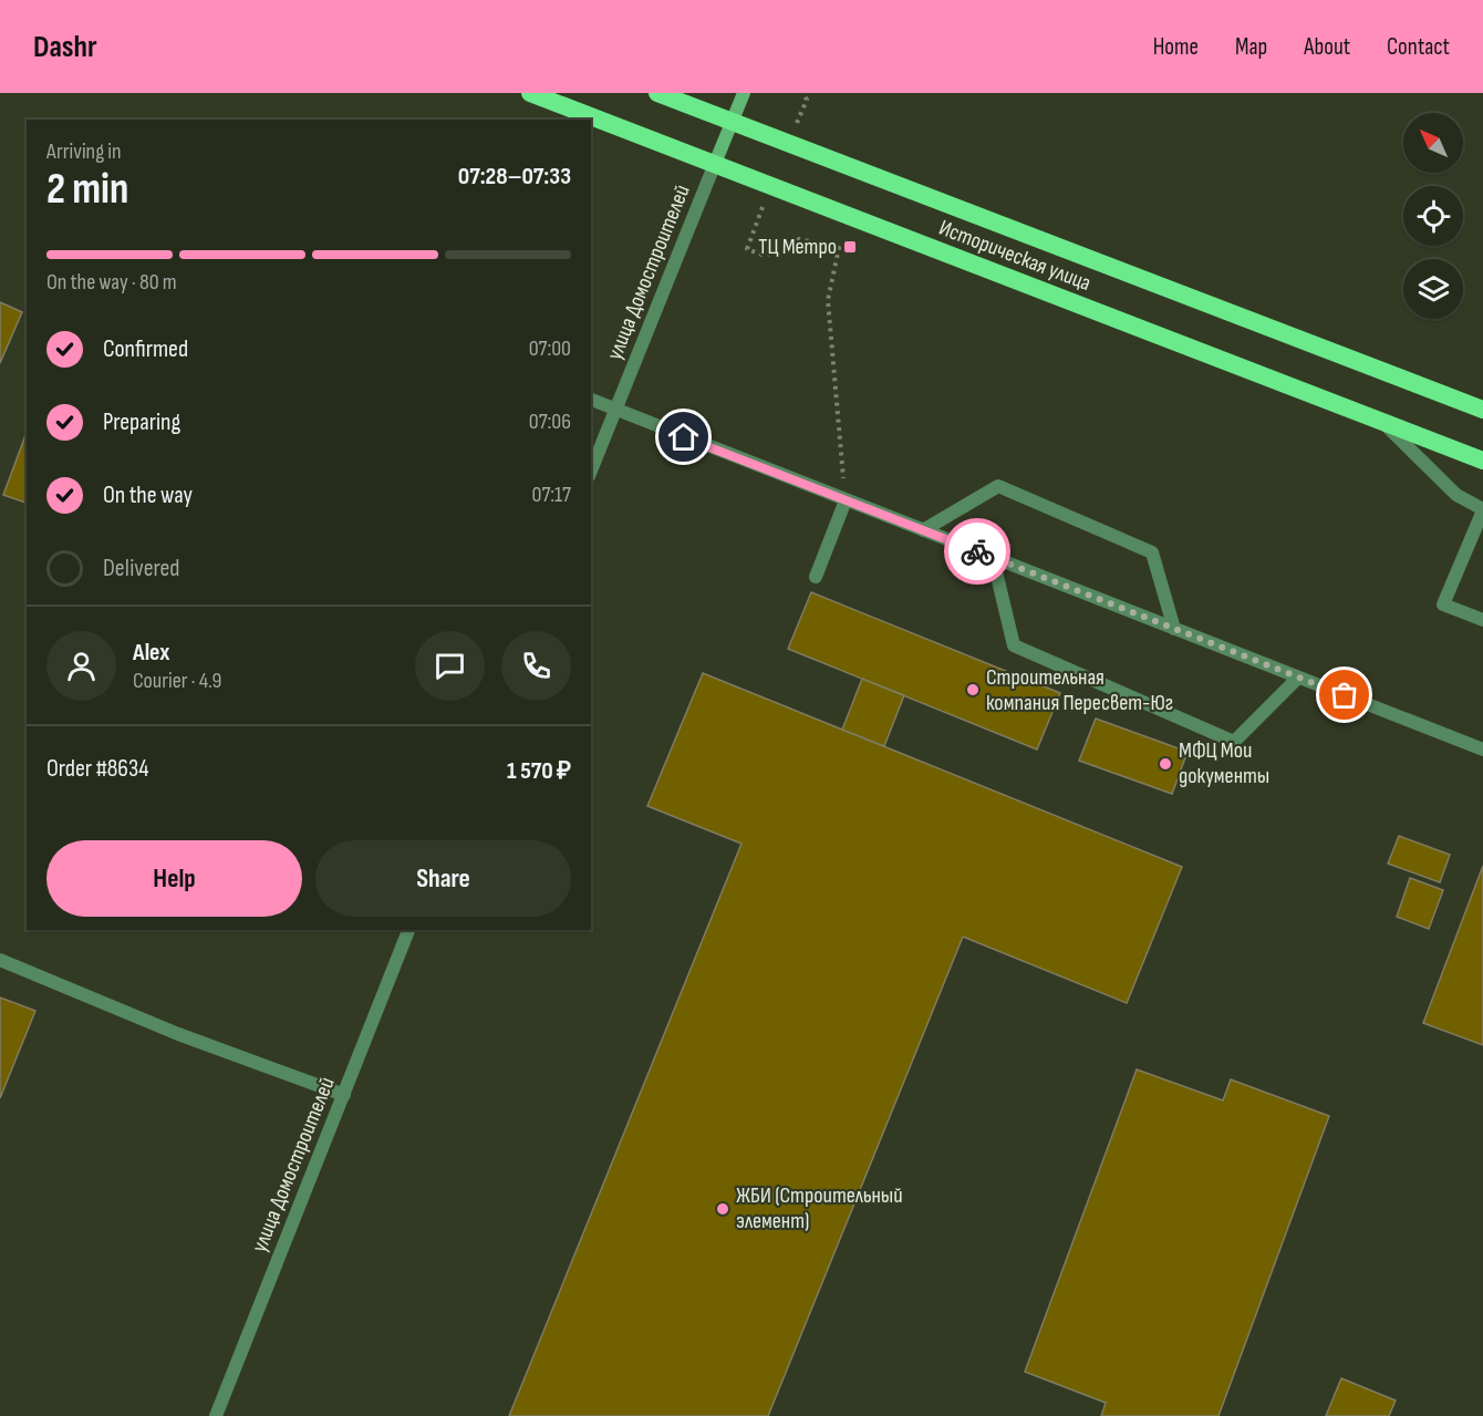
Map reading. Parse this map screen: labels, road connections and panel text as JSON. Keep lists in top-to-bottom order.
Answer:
{
  "streets": {
    "highway": ["Историческая улица"],
    "main road": ["улица Домостроителей"]
  },
  "crossings": [
    ["Историческая улица", "улица Домостроителей"]
  ],
  "places": {
    "transit": ["ТЦ Метро"],
    "other": ["Строительная компания Пересвет-Юг", "МФЦ Мои документы", "ЖБИ (Строительный элемент)"]
  },
  "north": "top left",
  "page": {
    "header": "Dashr",
    "nav": [
      "Home",
      "Map",
      "About",
      "Contact"
    ],
    "heading": ["2 min", "Arriving in", "07:28–07:33"],
    "panel": [
      "Alex",
      "Courier · 4.9",
      "Order #8634",
      "1 570 ₽"
    ],
    "bar": "On the way · 80 m",
    "list": [
      ["Confirmed", "07:00"],
      ["Preparing", "07:06"],
      ["On the way", "07:17"],
      "Delivered"
    ],
    "buttons": ["Help", "Share"]
  }
}
